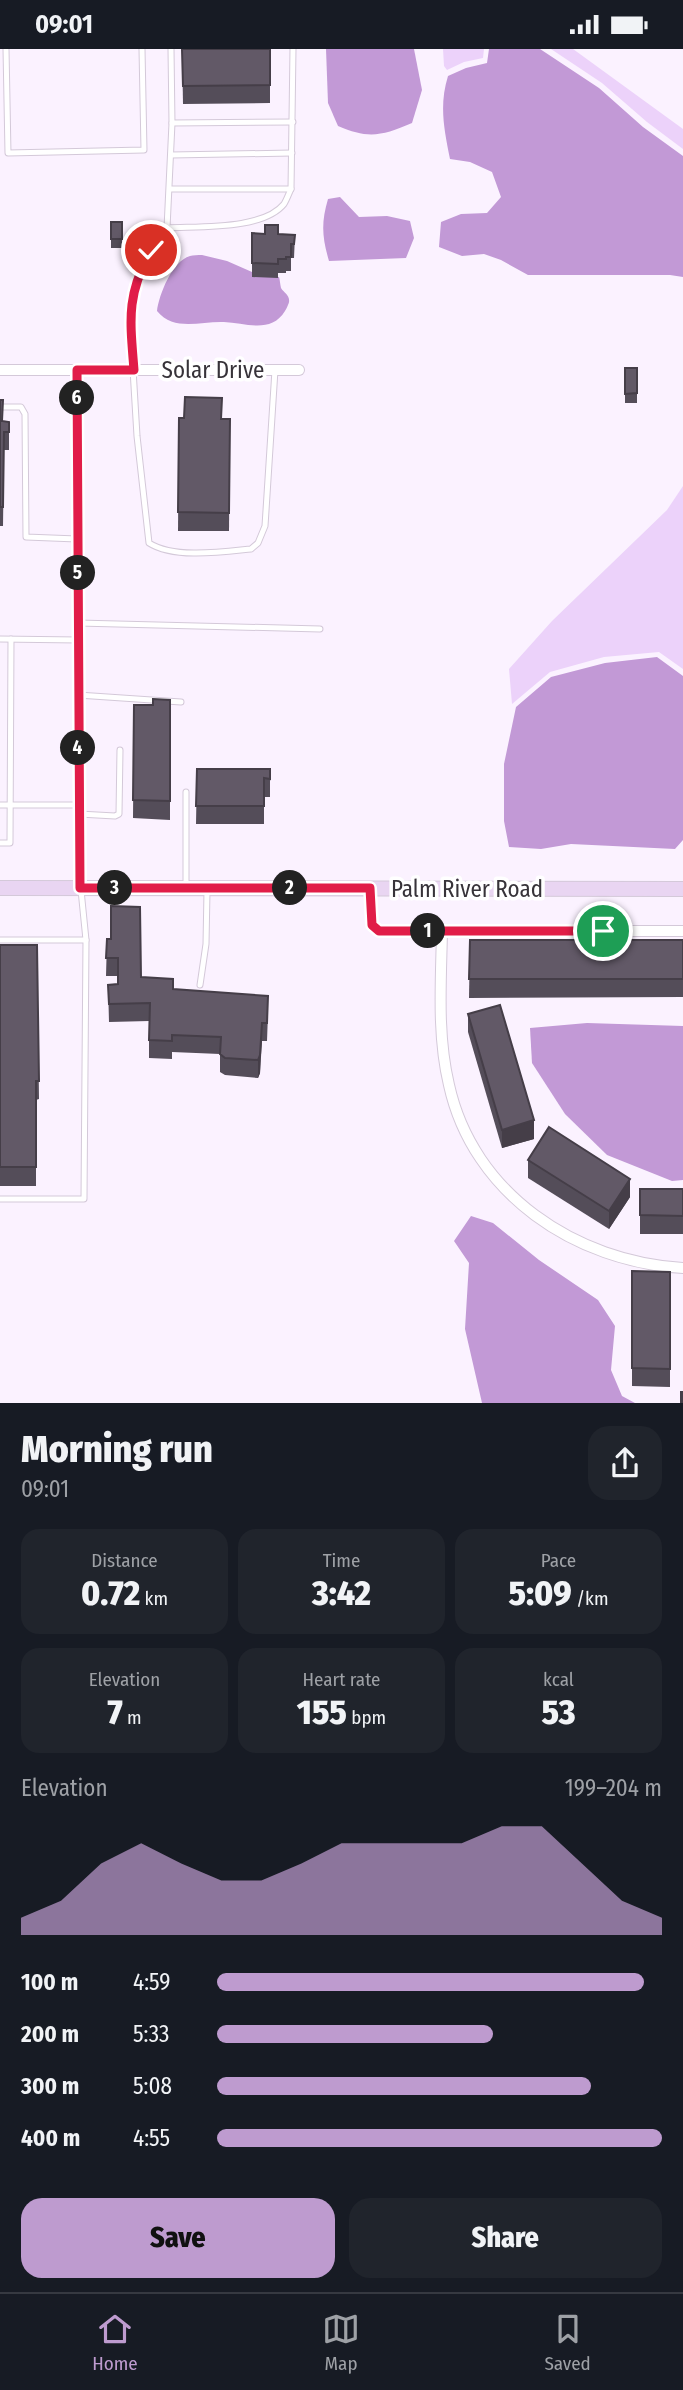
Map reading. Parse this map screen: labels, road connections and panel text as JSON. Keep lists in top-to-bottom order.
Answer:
{
  "streets": {
    "street": ["Solar Drive", "Palm River Road"]
  },
  "page": {
    "status": "09:01",
    "pins": [
      "6",
      "5",
      "4",
      "2",
      "3",
      "1"
    ],
    "heading": ["Morning run", "09:01"],
    "stats": [
      ["Distance", "0.72 km"],
      ["Time", "3:42"],
      ["Pace", "5:09 /km"],
      ["Elevation", "7 m"],
      ["Heart rate", "155 bpm"],
      ["kcal", "53"]
    ],
    "chart": ["Elevation", "199–204 m"],
    "list": [
      {
        "name": "100 m",
        "note": "4:59"
      },
      {
        "name": "200 m",
        "note": "5:33"
      },
      {
        "name": "300 m",
        "note": "5:08"
      },
      {
        "name": "400 m",
        "note": "4:55"
      }
    ],
    "buttons": ["Save", "Share"],
    "tabs": ["Home", "Map", "Saved"]
  }
}
